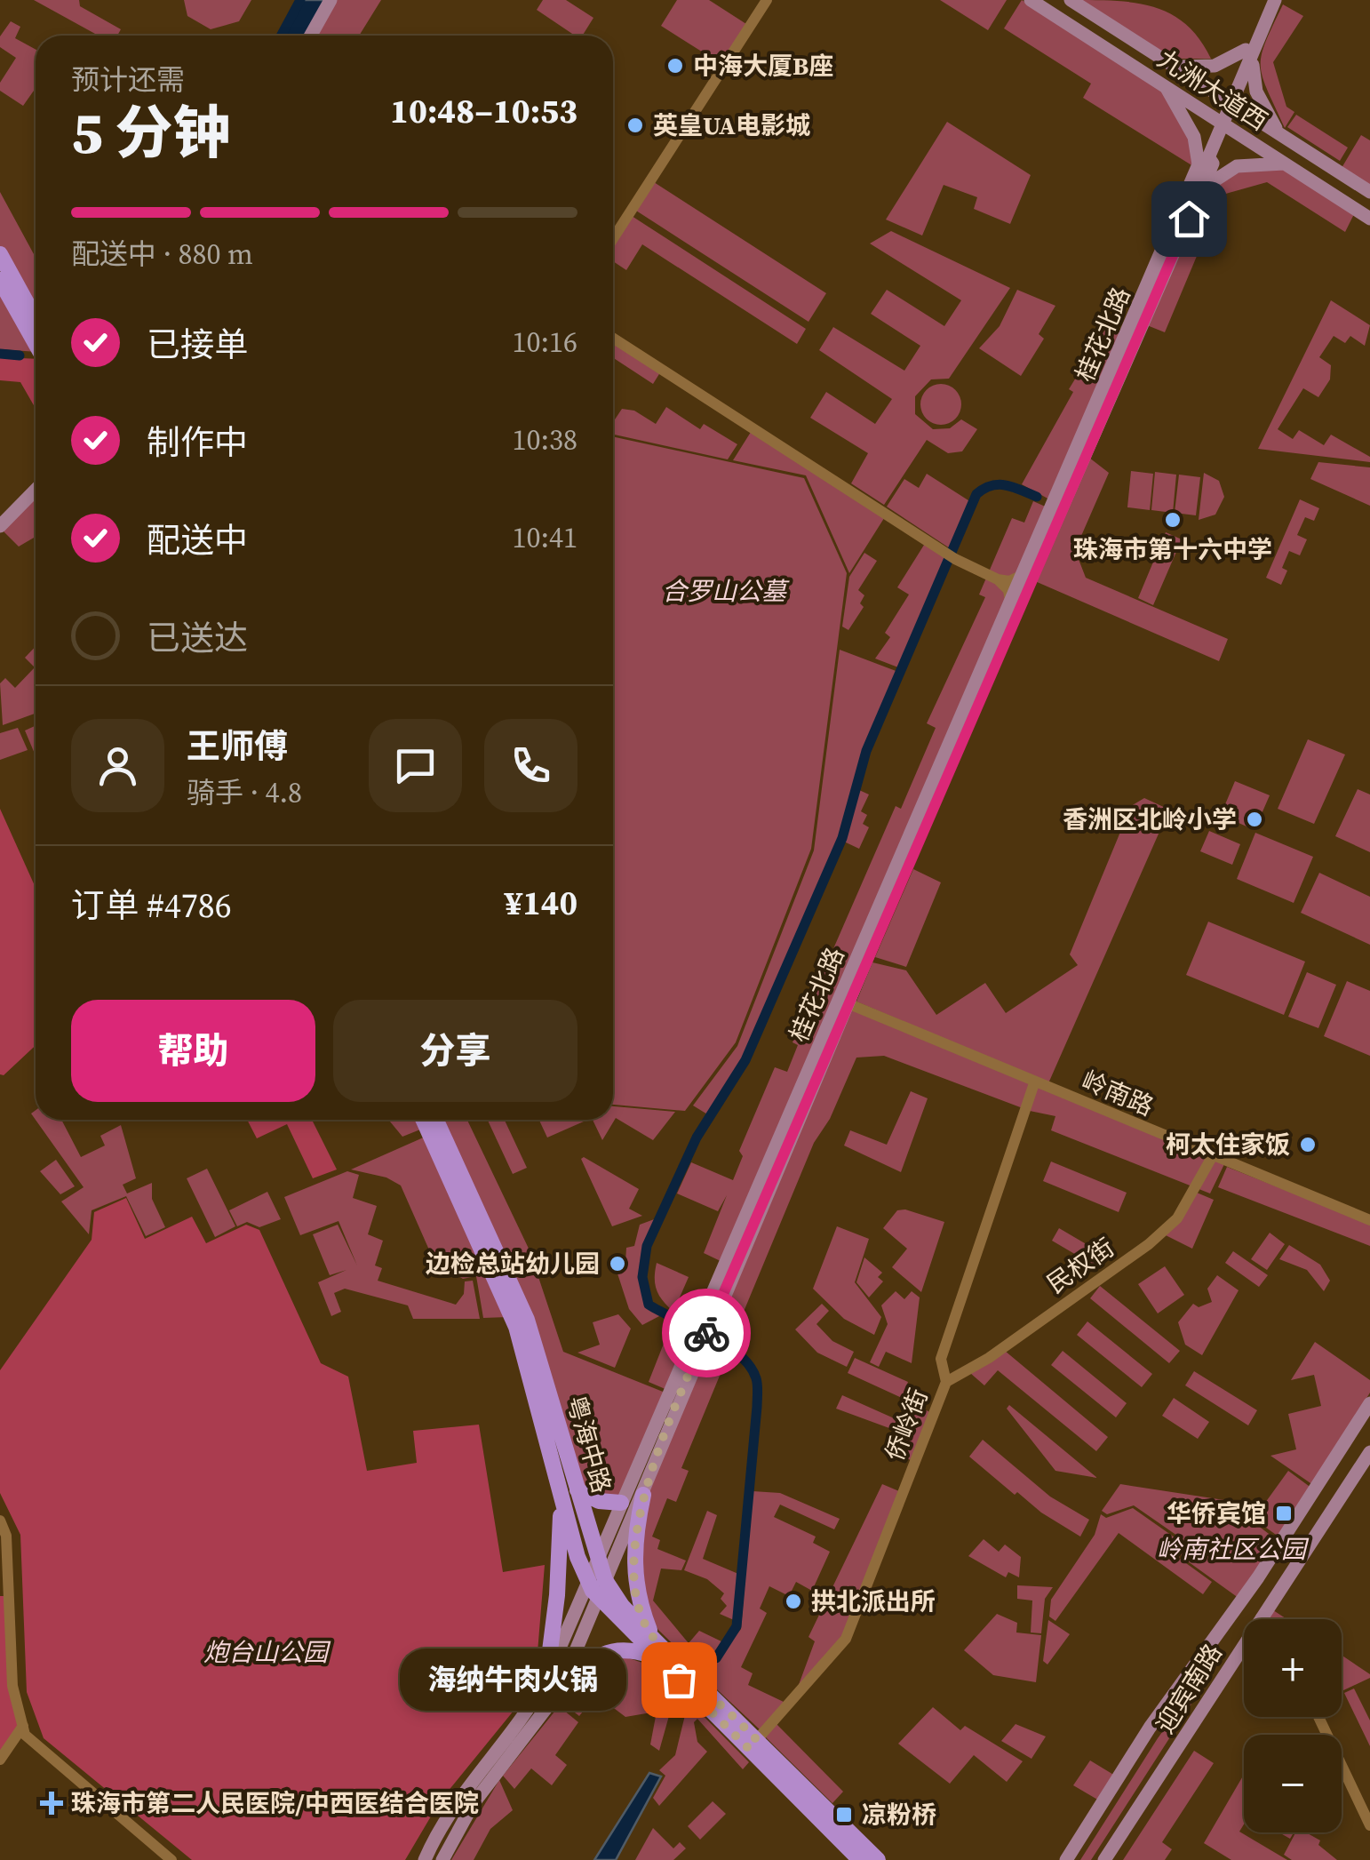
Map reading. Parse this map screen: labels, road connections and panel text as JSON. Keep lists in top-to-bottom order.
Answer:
{
  "streets": {
    "highway": ["粤海中路"],
    "main road": ["九洲大道西", "桂花北路", "迎宾南路"],
    "street": ["岭南路", "民权街", "侨岭街"]
  },
  "crossings": [
    ["桂花北路", "岭南路"],
    ["桂花北路", "粤海中路"],
    ["岭南路", "民权街"],
    ["岭南路", "侨岭街"],
    ["民权街", "侨岭街"],
    ["侨岭街", "粤海中路"]
  ],
  "parks": ["合罗山公墓", "岭南社区公园", "炮台山公园"],
  "places": {
    "other": [
      "中海大厦B座",
      "英皇UA电影城",
      "珠海市第十六中学",
      "香洲区北岭小学",
      "柯太住家饭",
      "边检总站幼儿园",
      "拱北派出所",
      "海纳牛肉火锅"
    ],
    "transit": ["华侨宾馆", "凉粉桥"],
    "health": ["珠海市第二人民医院/中西医结合医院"]
  },
  "page": {
    "heading": ["5 分钟", "预计还需", "10:48–10:53"],
    "panel": [
      "王师傅",
      "骑手 · 4.8",
      "订单 #4786",
      "¥140"
    ],
    "bar": "配送中 · 880 m",
    "list": [
      ["已接单", "10:16"],
      ["制作中", "10:38"],
      ["配送中", "10:41"],
      "已送达"
    ],
    "buttons": ["帮助", "分享"],
    "map_buttons": ["+", "−"],
    "bubble": "海纳牛肉火锅"
  }
}
